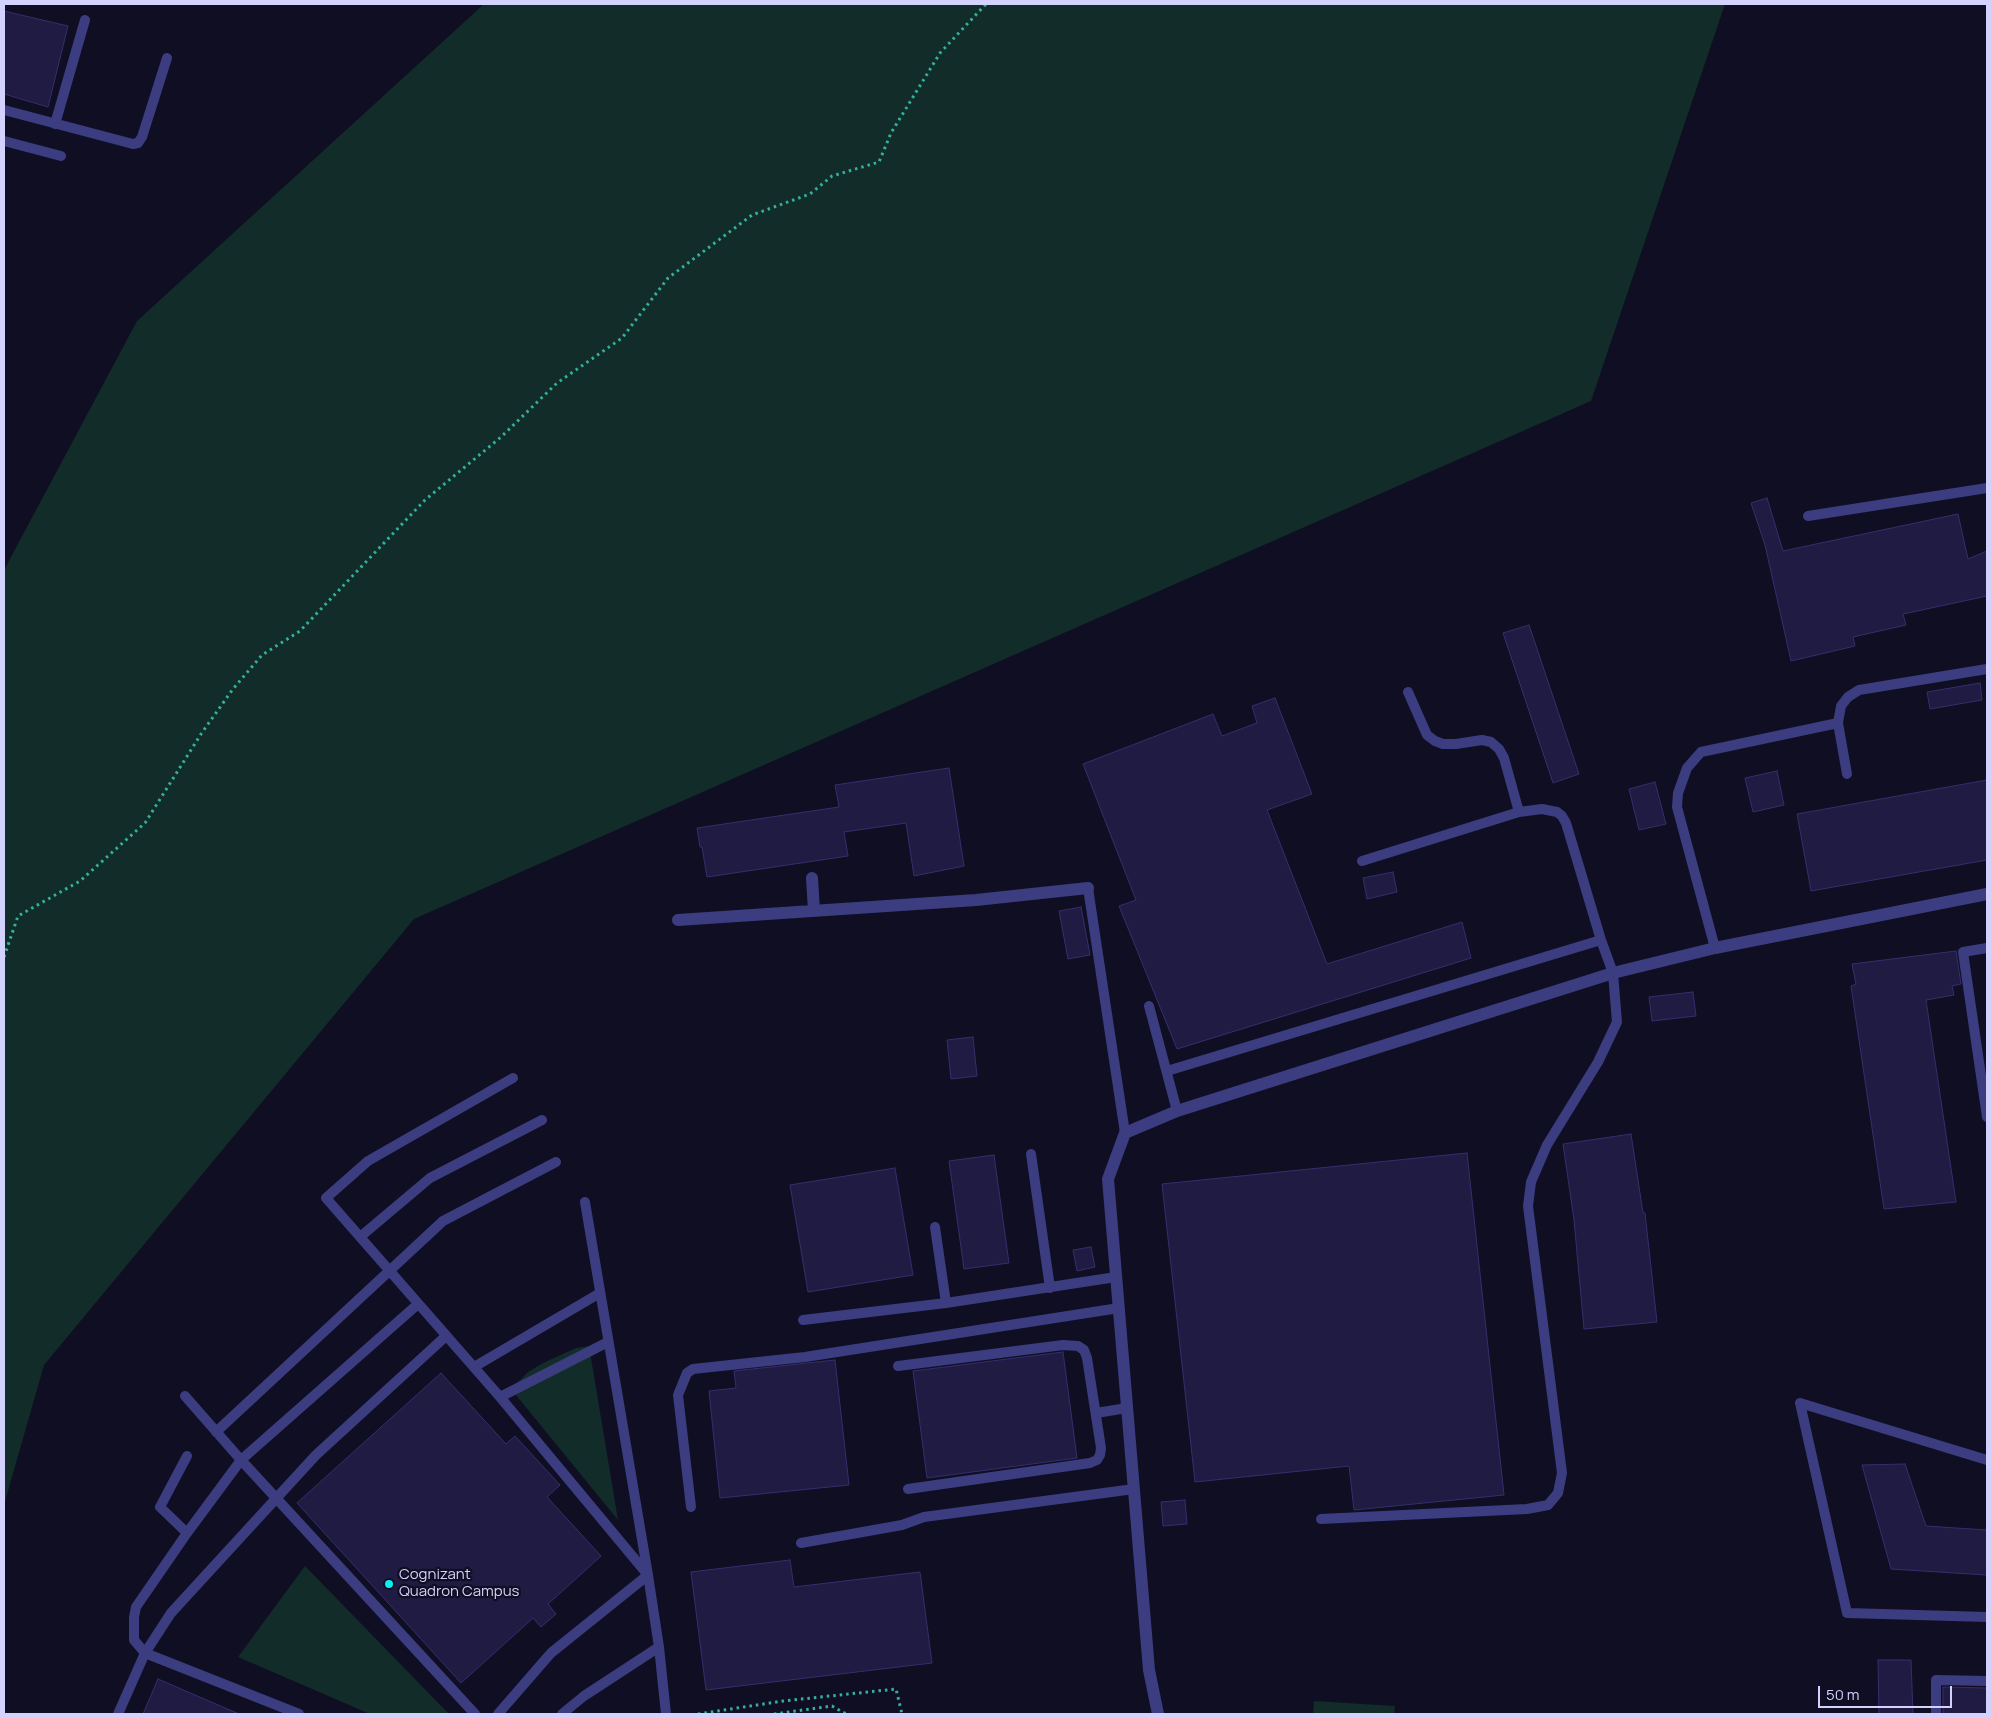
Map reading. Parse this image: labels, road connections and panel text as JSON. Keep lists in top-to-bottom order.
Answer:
{
  "places": ["Cognizant Quadron Campus"],
  "scale_bar": "50 m"
}
